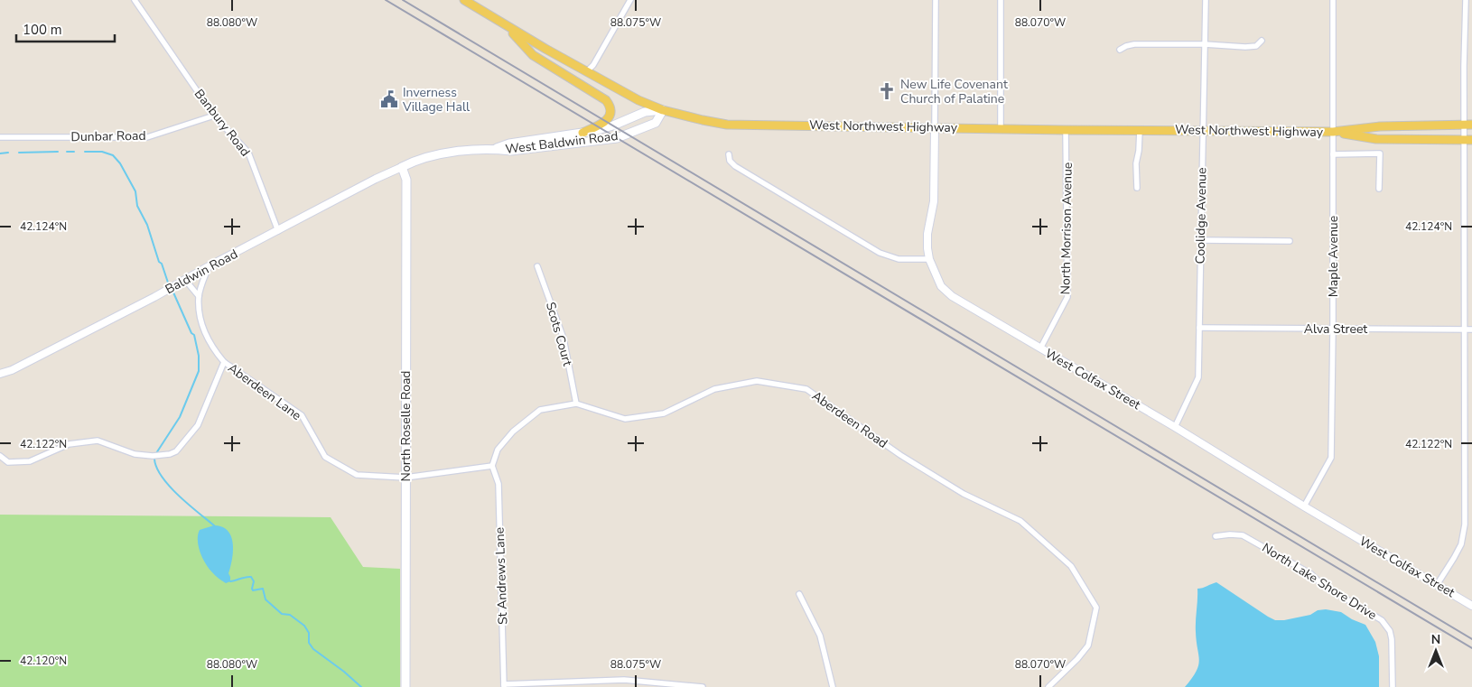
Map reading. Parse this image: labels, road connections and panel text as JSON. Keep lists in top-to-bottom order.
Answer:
{
  "streets": {
    "main road": ["West Northwest Highway", "West Baldwin Road", "North Roselle Road"],
    "street": [
      "Banbury Road",
      "Dunbar Road",
      "Coolidge Avenue",
      "North Morrison Avenue",
      "Maple Avenue",
      "Baldwin Road",
      "Alva Street",
      "Scots Court",
      "West Colfax Street",
      "Aberdeen Lane",
      "Aberdeen Road",
      "St Andrews Lane",
      "North Lake Shore Drive"
    ]
  },
  "crossings": [
    ["Banbury Road", "Dunbar Road"],
    ["Banbury Road", "Baldwin Road"],
    ["West Northwest Highway", "West Baldwin Road"],
    ["West Northwest Highway", "Coolidge Avenue"],
    ["West Northwest Highway", "North Morrison Avenue"],
    ["West Northwest Highway", "Maple Avenue"],
    ["West Northwest Highway", "West Colfax Street"],
    ["West Baldwin Road", "Baldwin Road"],
    ["West Baldwin Road", "North Roselle Road"],
    ["Coolidge Avenue", "Alva Street"],
    ["Coolidge Avenue", "West Colfax Street"],
    ["North Morrison Avenue", "West Colfax Street"],
    ["Maple Avenue", "Alva Street"],
    ["Maple Avenue", "West Colfax Street"],
    ["Baldwin Road", "Aberdeen Lane"],
    ["Baldwin Road", "North Roselle Road"],
    ["Scots Court", "Aberdeen Road"],
    ["Aberdeen Lane", "North Roselle Road"],
    ["Aberdeen Road", "St Andrews Lane"]
  ],
  "places": {
    "church": ["New Life Covenant Church of Palatine"],
    "public building": ["Inverness Village Hall"]
  },
  "scale_bar": "100 m",
  "north": "top",
  "coordinates": [
    "88.080°W",
    "88.075°W",
    "88.070°W",
    "42.124°N",
    "42.122°N",
    "42.120°N"
  ]
}
